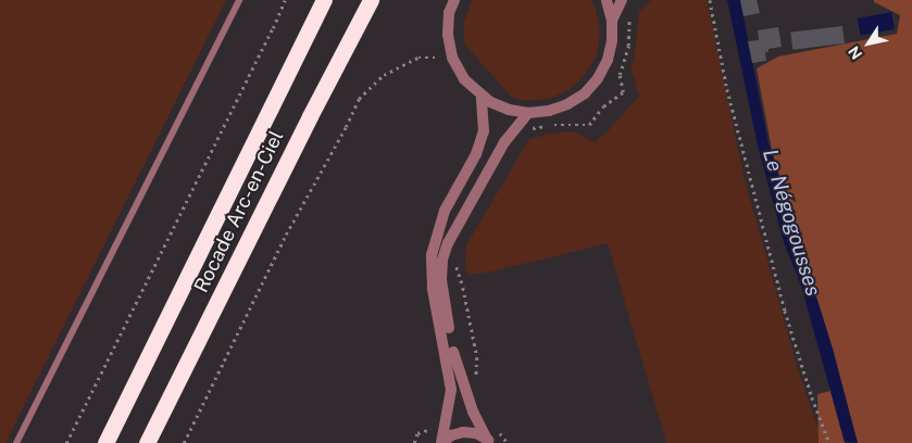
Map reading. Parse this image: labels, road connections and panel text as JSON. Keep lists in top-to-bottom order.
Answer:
{
  "streets": {
    "highway": ["Rocade Arc-en-Ciel"]
  },
  "water": ["Le Négogousses"],
  "north": "bottom left"
}
